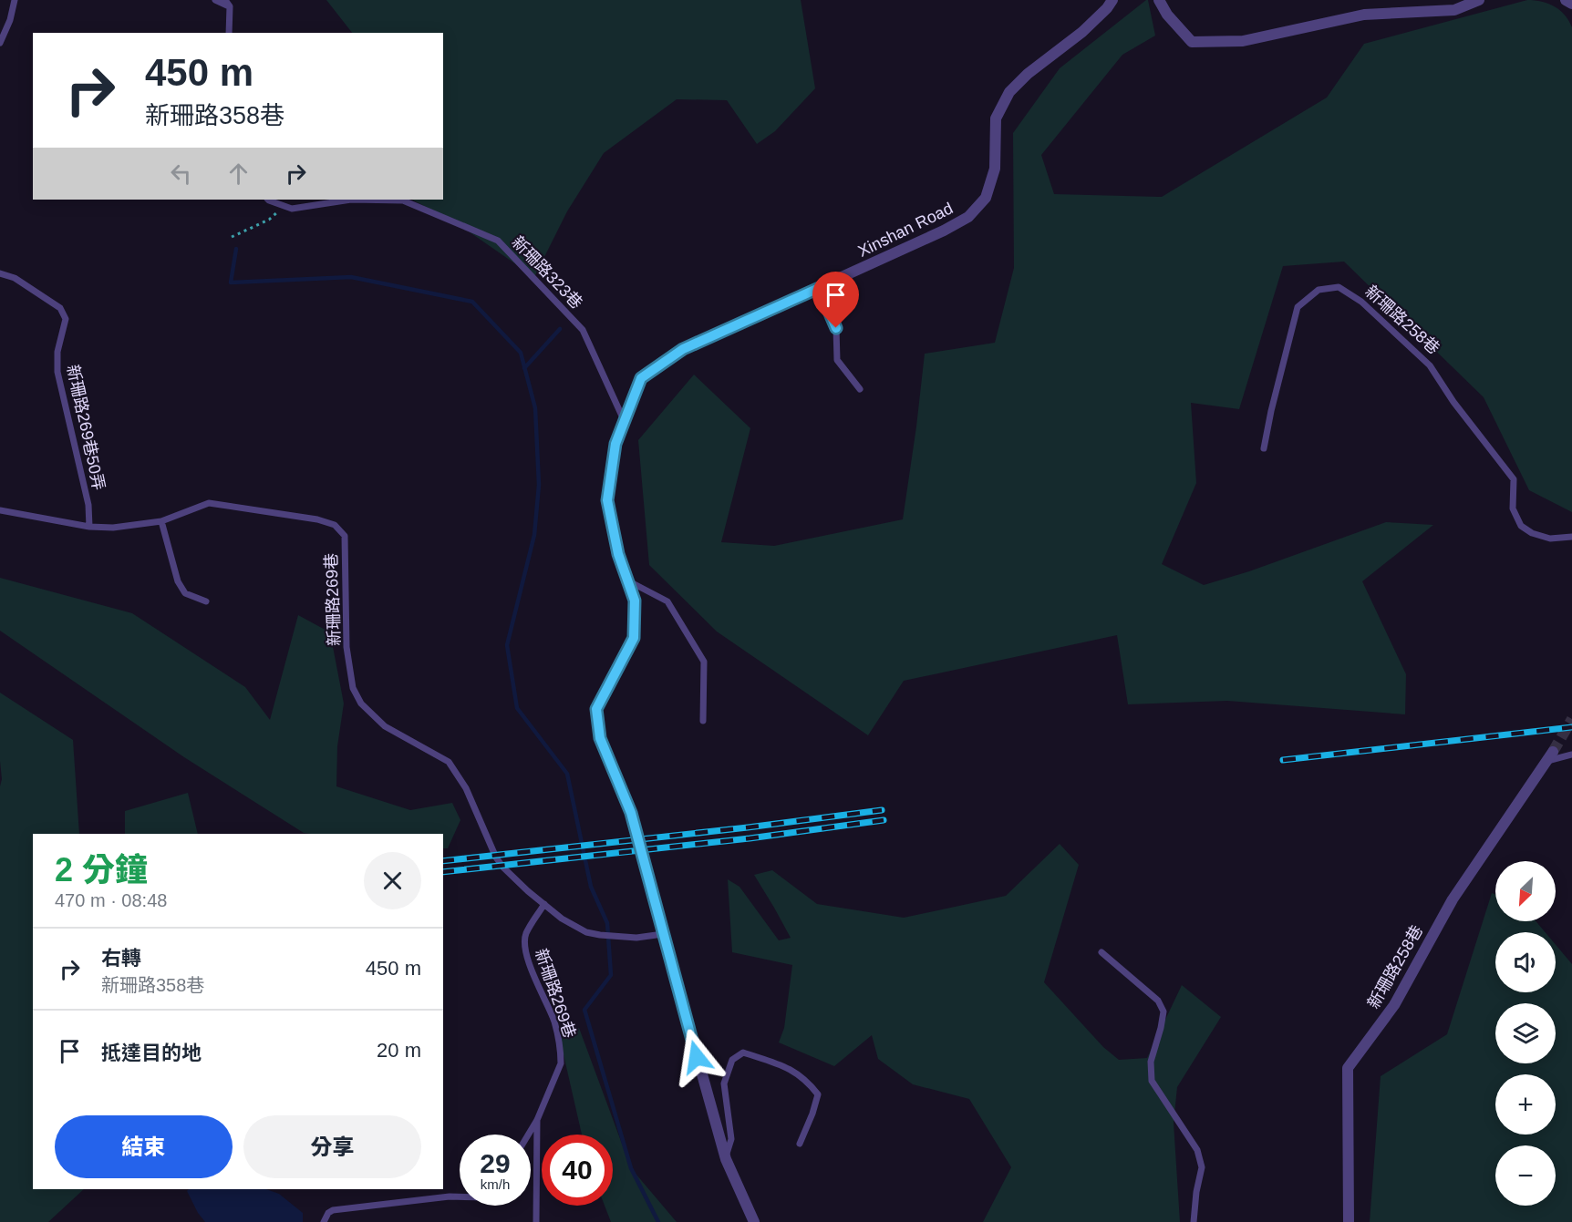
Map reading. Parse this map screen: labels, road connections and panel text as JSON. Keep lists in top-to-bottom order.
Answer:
{
  "streets": {
    "street": ["Xinshan Road", "新珊路258巷"],
    "lane": ["新珊路323巷", "新珊路269巷50弄", "新珊路269巷"]
  },
  "crossings": [
    ["Xinshan Road", "新珊路323巷"],
    ["Xinshan Road", "新珊路269巷"],
    ["新珊路269巷50弄", "新珊路269巷"]
  ],
  "north": "bottom left",
  "page": {
    "turn": ["450 m", "新珊路358巷"],
    "heading": ["2 分鐘", "470 m · 08:48"],
    "map_buttons": ["+", "−"],
    "list": [
      {
        "name": "右轉",
        "note": "新珊路358巷",
        "value": "450 m"
      },
      {
        "name": "抵達目的地",
        "value": "20 m"
      }
    ],
    "buttons": ["結束", "分享"],
    "speed": "29 km/h",
    "limit": "40"
  }
}
